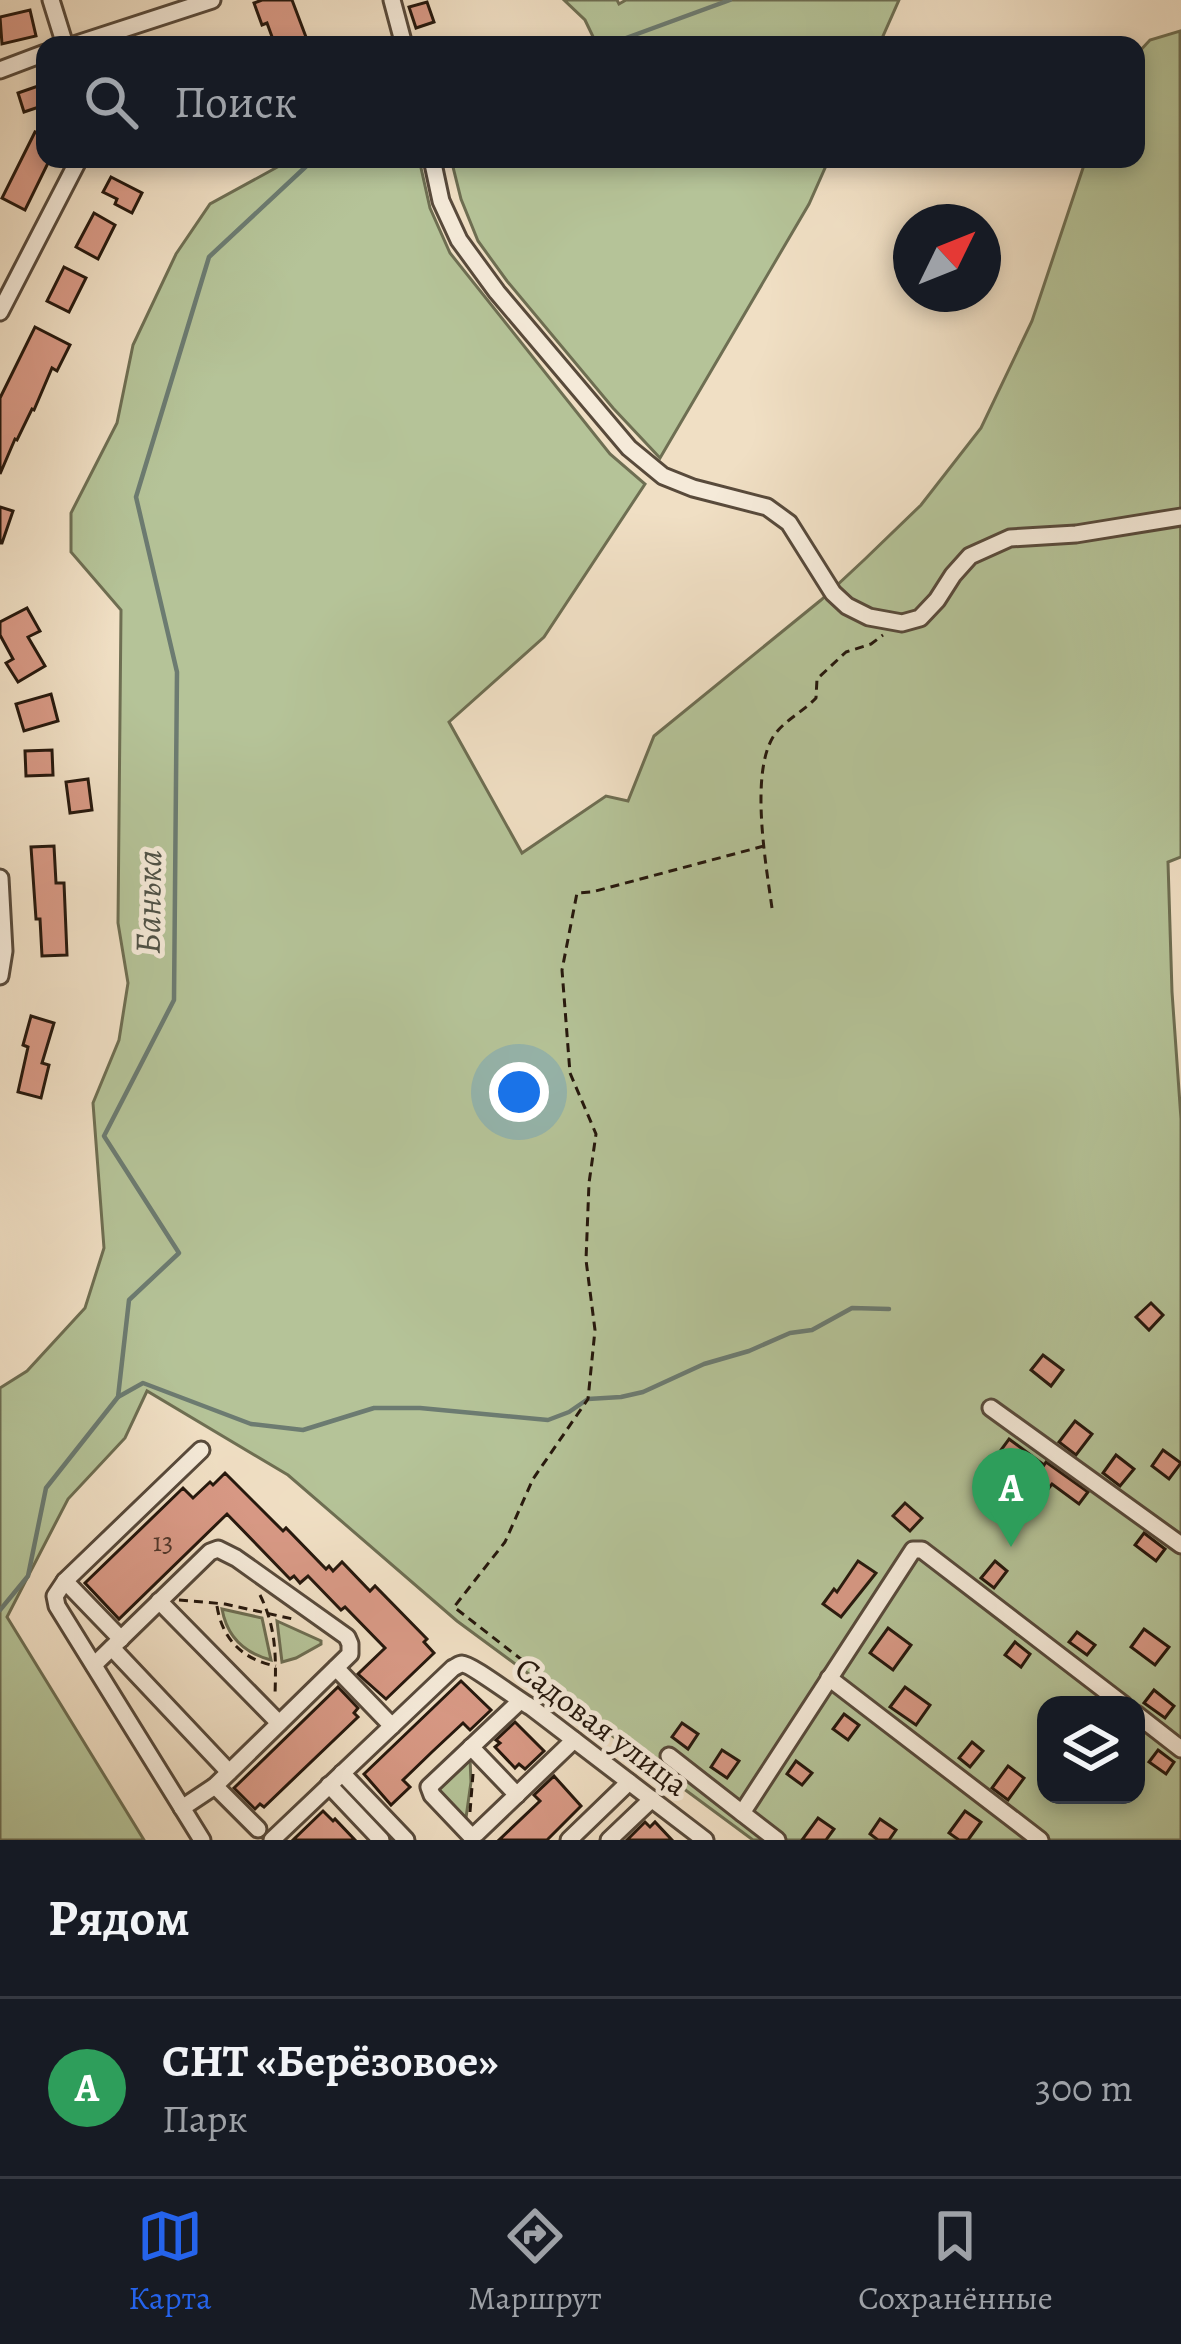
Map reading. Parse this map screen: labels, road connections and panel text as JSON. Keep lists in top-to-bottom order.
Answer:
{
  "streets": {
    "street": ["Садовая улица"]
  },
  "water": ["Банька"],
  "house_numbers": ["13"],
  "north": "top right",
  "page": {
    "search": "Поиск",
    "pins": "A",
    "heading": "Рядом",
    "list": [
      {
        "mark": "A",
        "name": "СНТ «Берёзовое»",
        "note": "Парк",
        "value": "300 m"
      }
    ],
    "nav": ["Карта", "Маршрут", "Сохранённые"]
  }
}
